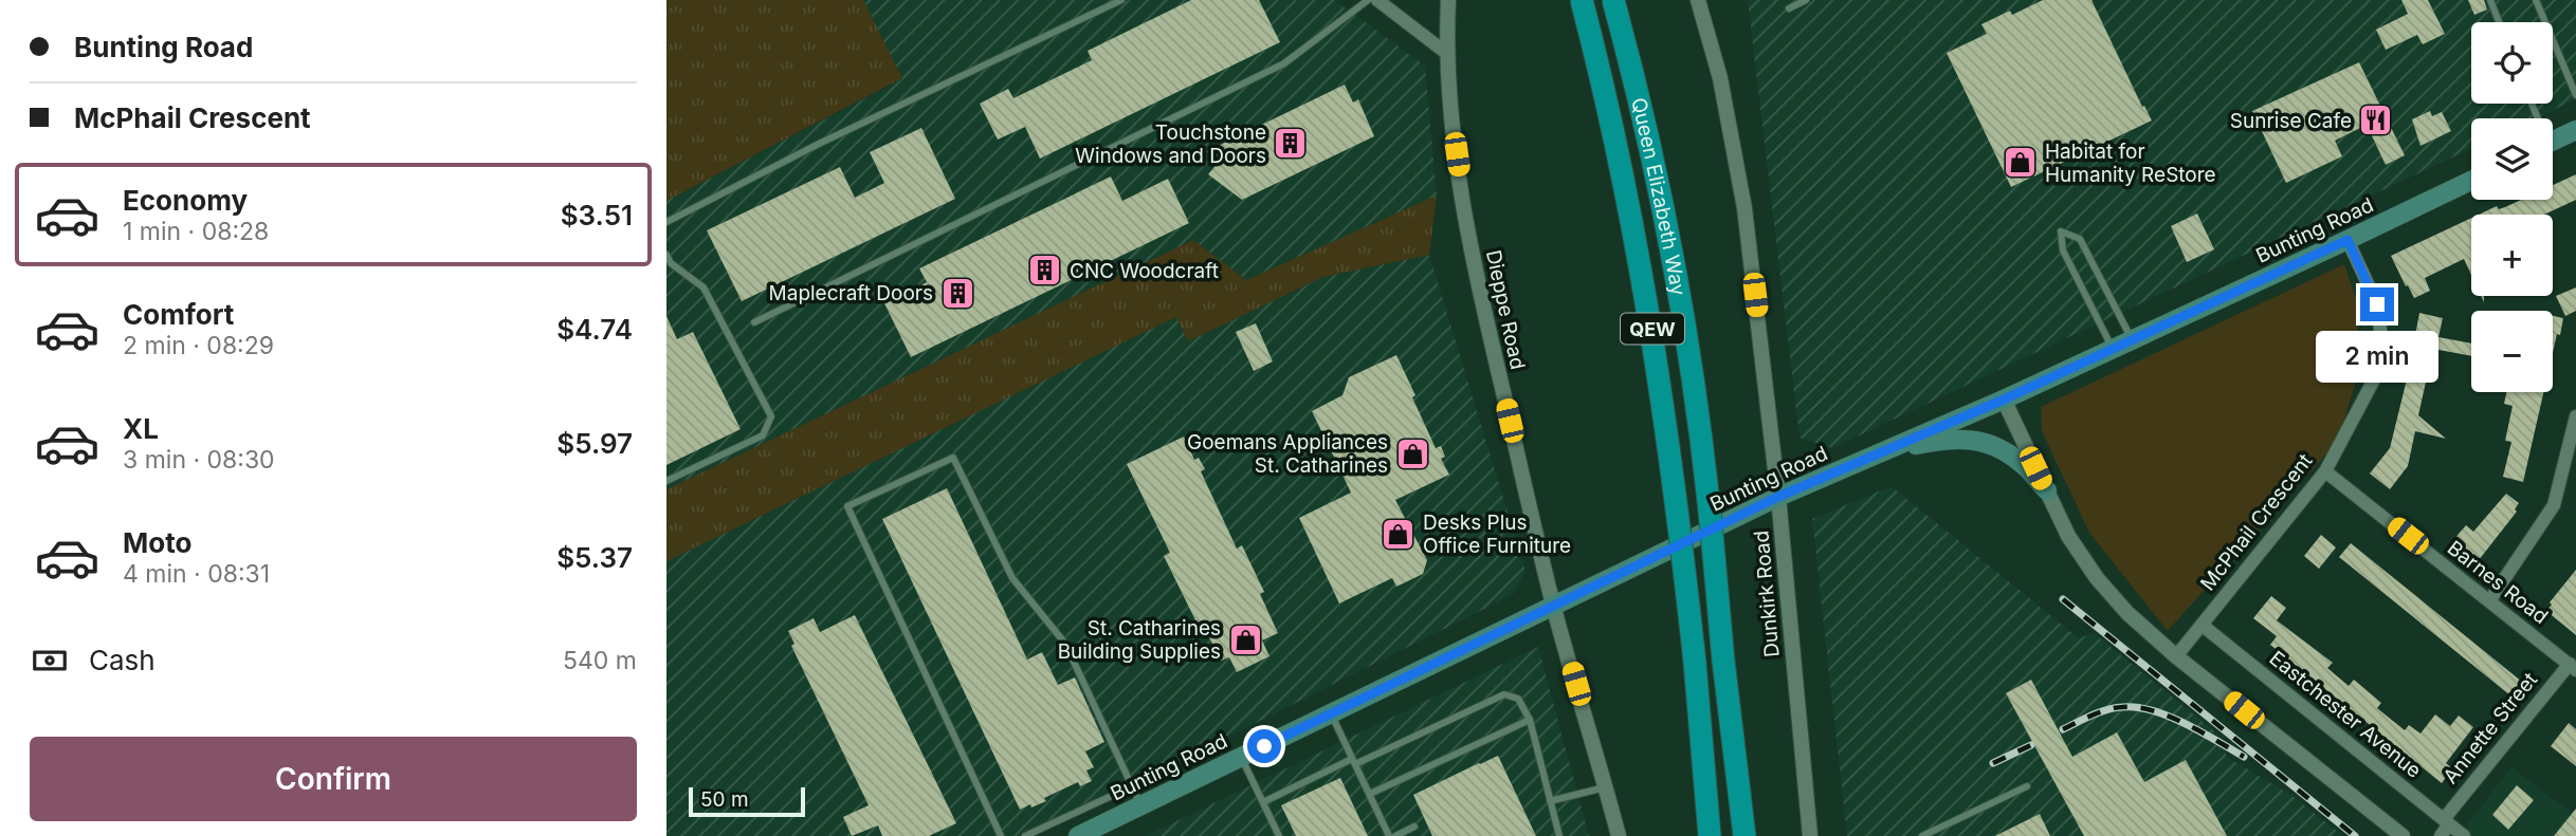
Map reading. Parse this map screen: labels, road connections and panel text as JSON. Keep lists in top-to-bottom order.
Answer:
{
  "streets": {
    "highway": ["Queen Elizabeth Way", "QEW"],
    "main road": ["Bunting Road"],
    "street": [
      "Dieppe Road",
      "McPhail Crescent",
      "Barnes Road",
      "Dunkirk Road",
      "Eastchester Avenue",
      "Annette Street"
    ]
  },
  "crossings": [
    ["Bunting Road", "Dieppe Road"],
    ["Bunting Road", "McPhail Crescent"],
    ["Bunting Road", "Dunkirk Road"],
    ["McPhail Crescent", "Barnes Road"],
    ["McPhail Crescent", "Eastchester Avenue"],
    ["Barnes Road", "Annette Street"],
    ["Eastchester Avenue", "Annette Street"]
  ],
  "places": {
    "restaurant": ["Sunrise Cafe"],
    "building": ["Touchstone Windows and Doors", "CNC Woodcraft", "Maplecraft Doors"],
    "shop": [
      "Habitat for Humanity ReStore",
      "Goemans Appliances St. Catharines",
      "Desks Plus Office Furniture",
      "St. Catharines Building Supplies"
    ]
  },
  "scale_bar": "50 m",
  "page": {
    "banner": ["Bunting Road", "McPhail Crescent"],
    "map_buttons": ["+", "−"],
    "list": [
      {
        "name": "Economy",
        "note": "1 min · 08:28",
        "value": "$3.51"
      },
      {
        "name": "Comfort",
        "note": "2 min · 08:29",
        "value": "$4.74"
      },
      {
        "name": "XL",
        "note": "3 min · 08:30",
        "value": "$5.97"
      },
      {
        "name": "Moto",
        "note": "4 min · 08:31",
        "value": "$5.37"
      }
    ],
    "bubble": "2 min",
    "pay": ["Cash", "540 m"],
    "buttons": "Confirm",
    "scale": "50 m"
  }
}
